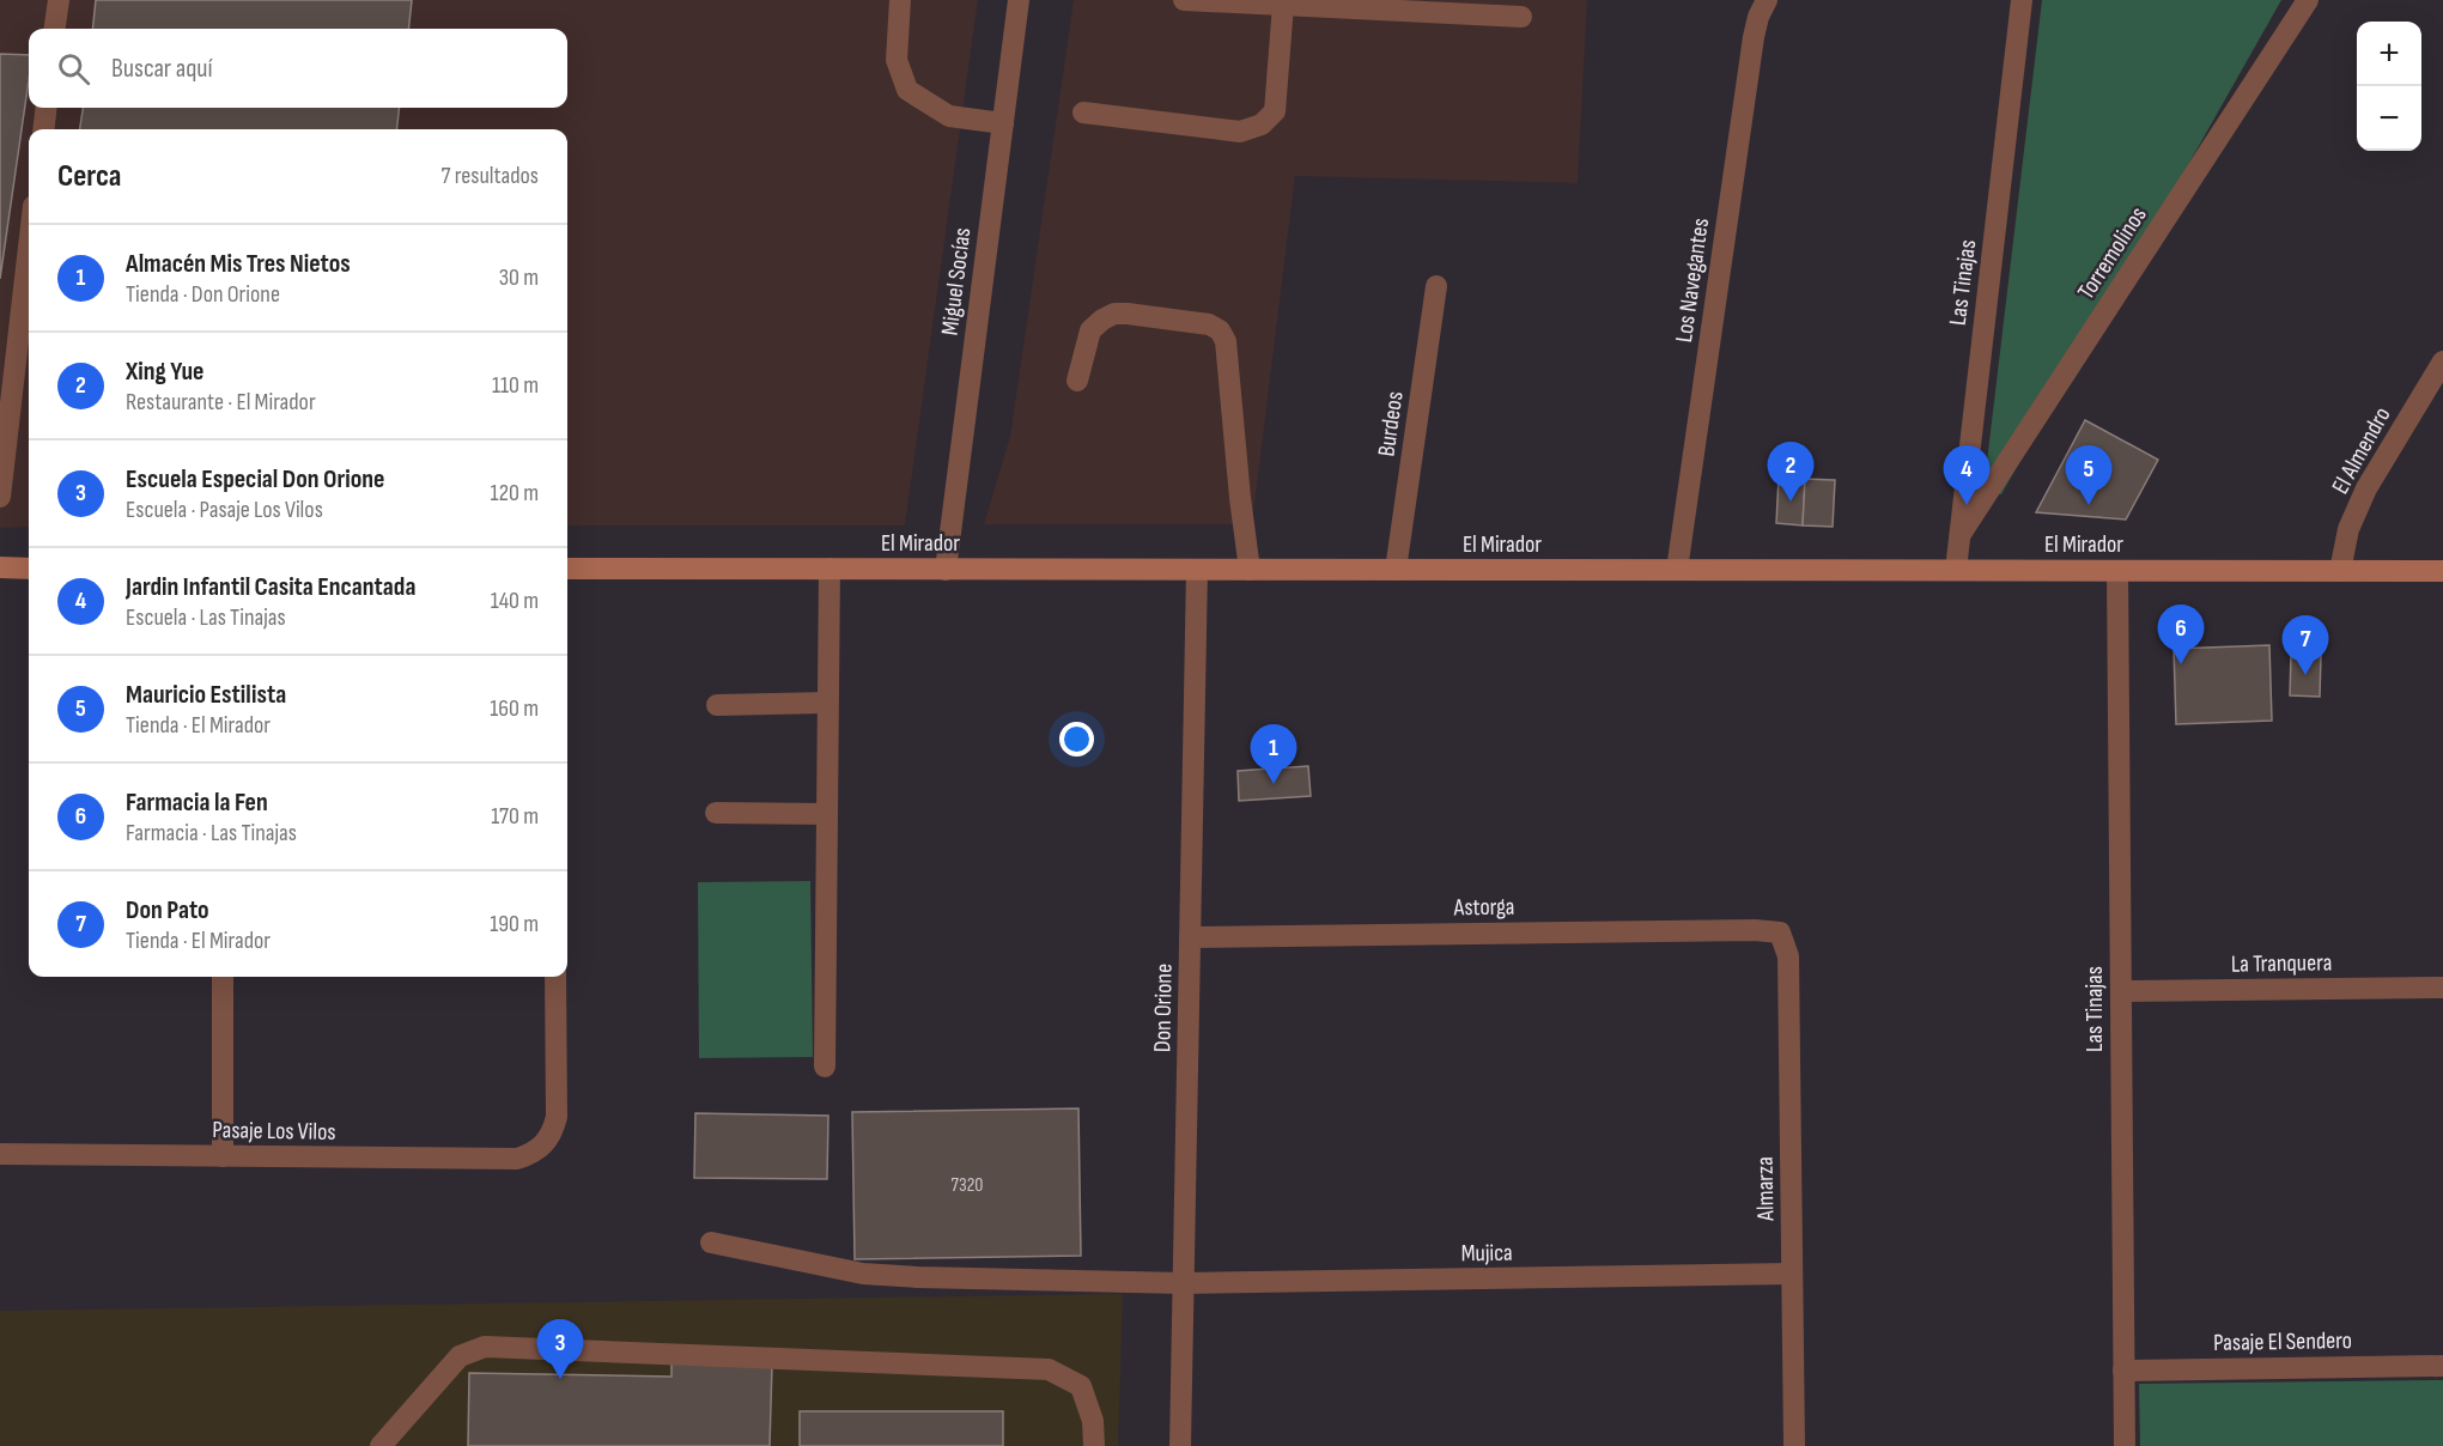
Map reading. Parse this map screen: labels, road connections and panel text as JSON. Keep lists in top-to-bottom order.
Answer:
{
  "streets": {
    "main road": ["El Mirador"],
    "street": [
      "Torremolinos",
      "Los Navegantes",
      "Miguel Socías",
      "Las Tinajas",
      "Burdeos",
      "El Almendro",
      "Astorga",
      "La Tranquera",
      "Don Orione",
      "Pasaje Los Vilos",
      "Almarza",
      "Mujica",
      "Pasaje El Sendero"
    ]
  },
  "crossings": [
    ["Torremolinos", "Las Tinajas"],
    ["Los Navegantes", "El Mirador"],
    ["Miguel Socías", "El Mirador"],
    ["Las Tinajas", "El Mirador"],
    ["Las Tinajas", "La Tranquera"],
    ["Las Tinajas", "Pasaje El Sendero"],
    ["Burdeos", "El Mirador"],
    ["El Almendro", "El Mirador"],
    ["El Mirador", "Don Orione"],
    ["Astorga", "Don Orione"],
    ["Astorga", "Almarza"],
    ["Don Orione", "Mujica"],
    ["Almarza", "Mujica"]
  ],
  "house_numbers": ["7320"],
  "page": {
    "map_buttons": ["+", "−"],
    "search": "Buscar aquí",
    "heading": ["Cerca", "7 resultados"],
    "list": [
      {
        "mark": "1",
        "name": "Almacén Mis Tres Nietos",
        "note": "Tienda · Don Orione",
        "value": "30 m"
      },
      {
        "mark": "2",
        "name": "Xing Yue",
        "note": "Restaurante · El Mirador",
        "value": "110 m"
      },
      {
        "mark": "3",
        "name": "Escuela Especial Don Orione",
        "note": "Escuela · Pasaje Los Vilos",
        "value": "120 m"
      },
      {
        "mark": "4",
        "name": "Jardin Infantil Casita Encantada",
        "note": "Escuela · Las Tinajas",
        "value": "140 m"
      },
      {
        "mark": "5",
        "name": "Mauricio Estilista",
        "note": "Tienda · El Mirador",
        "value": "160 m"
      },
      {
        "mark": "6",
        "name": "Farmacia la Fen",
        "note": "Farmacia · Las Tinajas",
        "value": "170 m"
      },
      {
        "mark": "7",
        "name": "Don Pato",
        "note": "Tienda · El Mirador",
        "value": "190 m"
      }
    ],
    "pins": [
      "2",
      "4",
      "5",
      "6",
      "7",
      "1",
      "3"
    ]
  }
}
